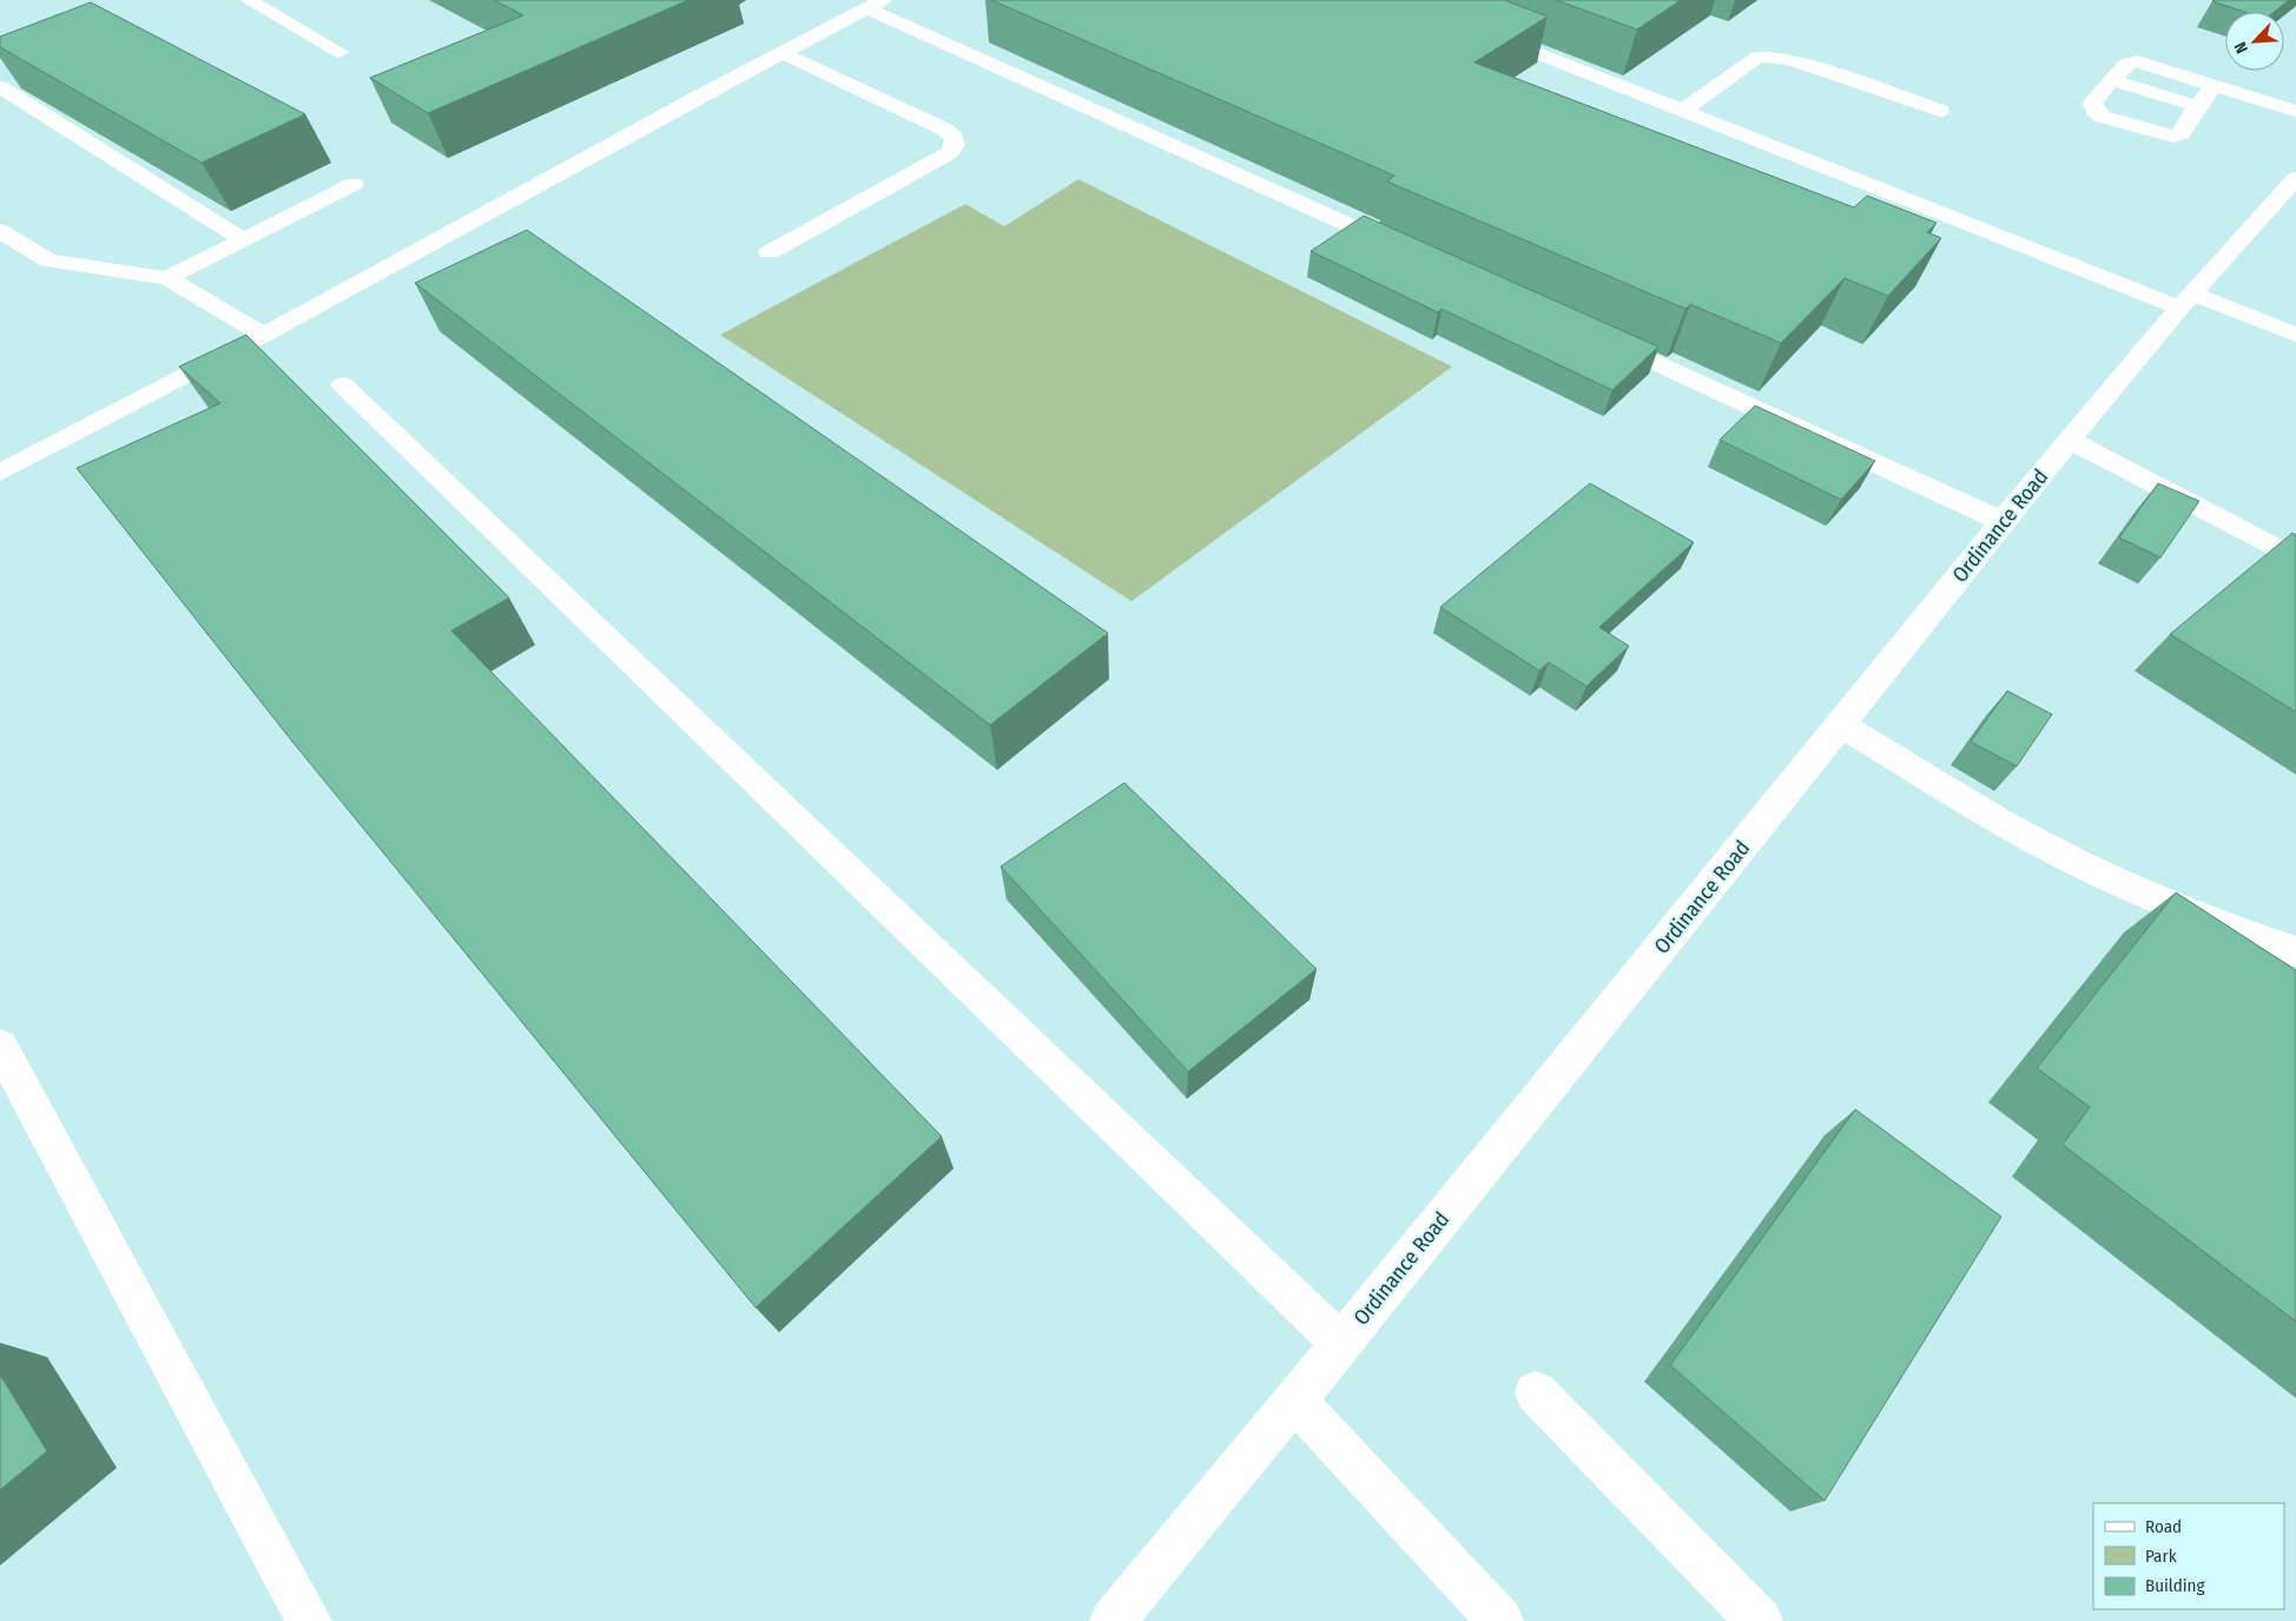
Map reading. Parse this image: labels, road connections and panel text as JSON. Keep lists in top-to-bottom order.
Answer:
{
  "streets": {
    "street": ["Ordinance Road"]
  },
  "legend": ["Road", "Park", "Building"],
  "north": "bottom left"
}
